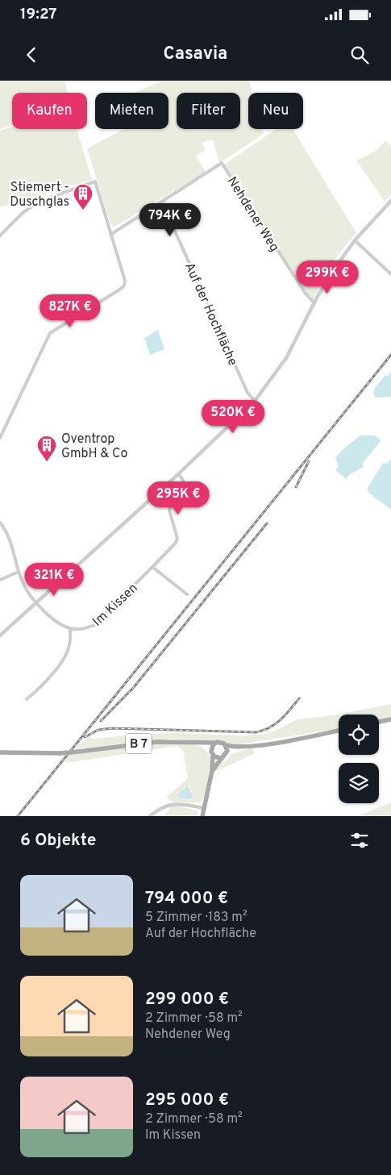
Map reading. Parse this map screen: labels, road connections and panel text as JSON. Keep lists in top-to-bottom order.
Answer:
{
  "streets": {
    "main road": ["B 7"],
    "street": ["Nehdener Weg", "Auf der Hochfläche", "Im Kissen"]
  },
  "crossings": [
    ["Nehdener Weg", "Auf der Hochfläche"]
  ],
  "places": {
    "building": ["Stiemert - Duschglas", "Oventrop GmbH & Co"]
  },
  "page": {
    "status": "19:27",
    "header": "Casavia",
    "chip": [
      "Kaufen",
      "Mieten",
      "Filter",
      "Neu"
    ],
    "price": [
      "794K €",
      "299K €",
      "827K €",
      "520K €",
      "295K €",
      "321K €"
    ],
    "heading": "6 Objekte",
    "list": [
      {
        "name": "794 000 €",
        "note": "5 Zimmer · 183 m² · Auf der Hochfläche"
      },
      {
        "name": "299 000 €",
        "note": "2 Zimmer · 58 m² · Nehdener Weg"
      },
      {
        "name": "295 000 €",
        "note": "2 Zimmer · 58 m² · Im Kissen"
      }
    ]
  }
}
